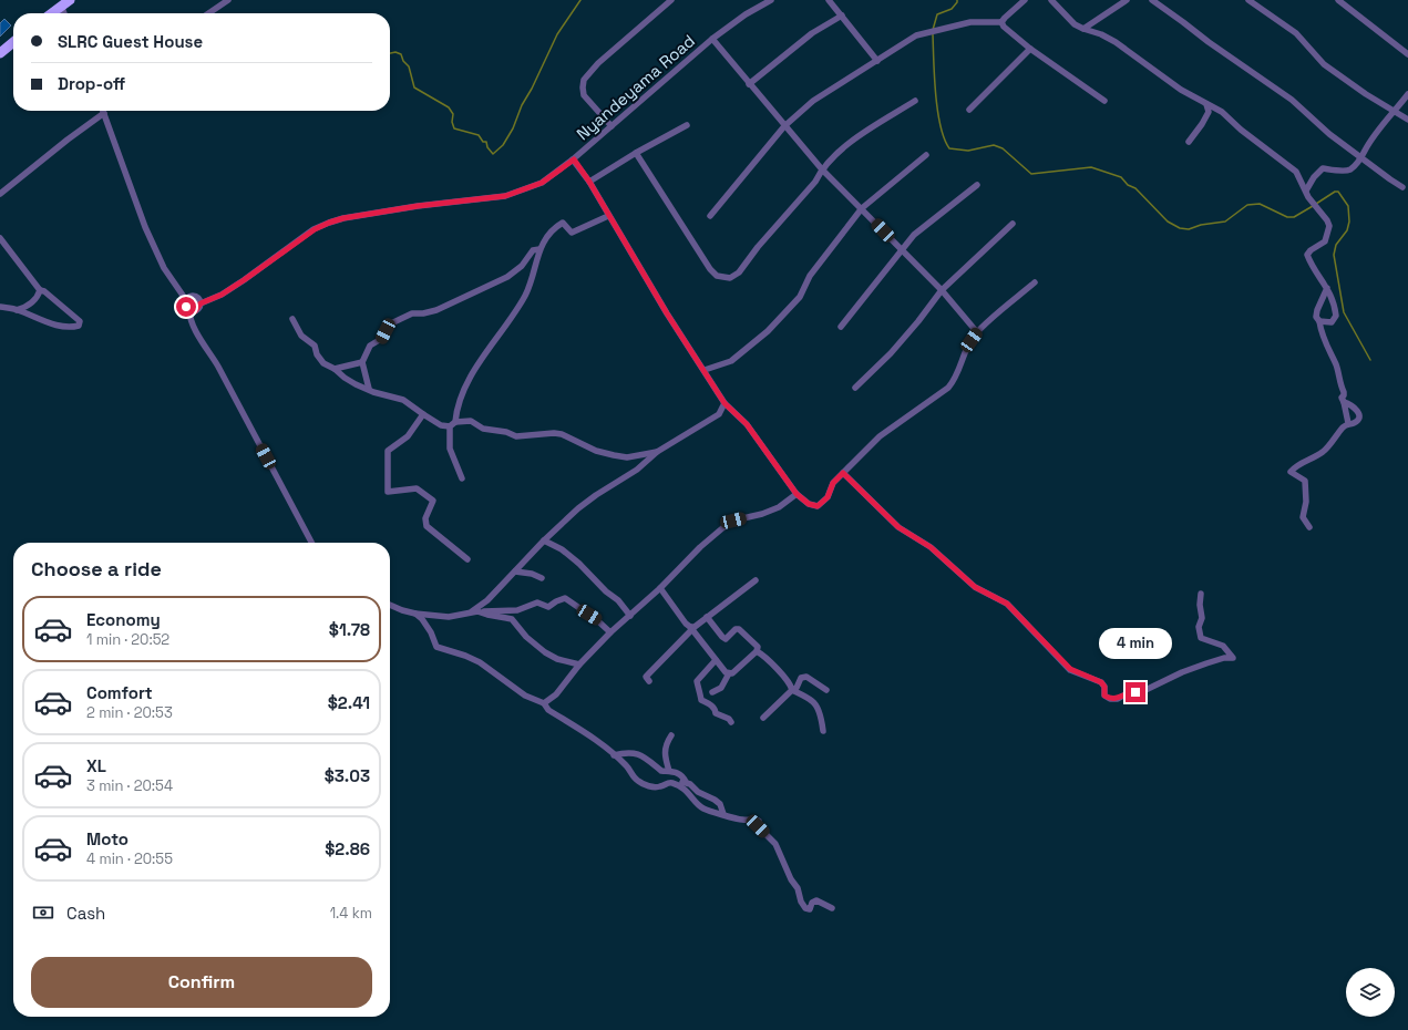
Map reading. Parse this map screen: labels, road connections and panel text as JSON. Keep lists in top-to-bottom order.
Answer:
{
  "streets": {
    "street": ["Nyandeyama Road"]
  },
  "page": {
    "banner": ["SLRC Guest House", "Drop-off"],
    "heading": "Choose a ride",
    "list": [
      {
        "name": "Economy",
        "note": "1 min · 20:52",
        "value": "$1.78"
      },
      {
        "name": "Comfort",
        "note": "2 min · 20:53",
        "value": "$2.41"
      },
      {
        "name": "XL",
        "note": "3 min · 20:54",
        "value": "$3.03"
      },
      {
        "name": "Moto",
        "note": "4 min · 20:55",
        "value": "$2.86"
      }
    ],
    "bubble": "4 min",
    "pay": ["Cash", "1.4 km"],
    "buttons": "Confirm"
  }
}
